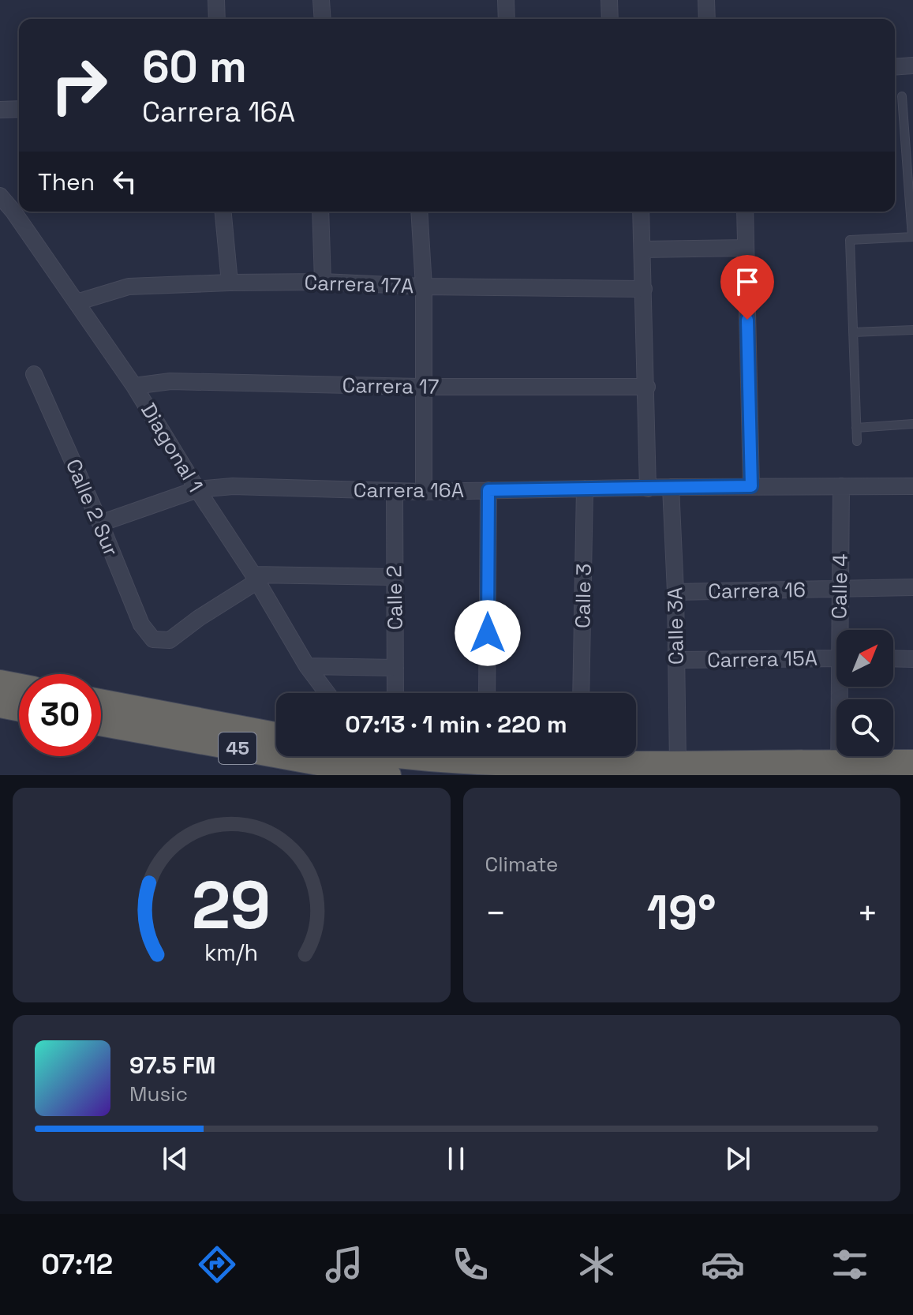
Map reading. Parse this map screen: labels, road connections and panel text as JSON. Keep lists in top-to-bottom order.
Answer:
{
  "streets": {
    "highway": ["45"],
    "street": [
      "Carrera 17A",
      "Carrera 17",
      "Diagonal 1",
      "Carrera 16A",
      "Calle 2 Sur",
      "Calle 4",
      "Carrera 16",
      "Calle 3",
      "Calle 2",
      "Calle 3A",
      "Carrera 15A"
    ]
  },
  "crossings": [
    ["Carrera 17A", "Diagonal 1"],
    ["Carrera 17", "Diagonal 1"],
    ["Diagonal 1", "Carrera 16A"],
    ["Diagonal 1", "Calle 2 Sur"],
    ["Carrera 16A", "Calle 2 Sur"],
    ["Carrera 16A", "Calle 4"],
    ["Carrera 16A", "Calle 3"],
    ["Carrera 16A", "Calle 2"],
    ["Carrera 16A", "Calle 3A"],
    ["Calle 4", "Carrera 16"],
    ["Calle 4", "45"],
    ["Carrera 16", "Calle 3A"],
    ["Calle 3A", "Carrera 15A"],
    ["Calle 3A", "45"]
  ],
  "north": "top right",
  "page": {
    "turn": ["60 m", "Carrera 16A"],
    "then": "Then",
    "limit": "30",
    "trip": "07:13 · 1 min · 220 m",
    "tile": "Climate",
    "heat": ["−", "19°", "+"],
    "song": ["97.5 FM", "Music"],
    "tabs": "07:12",
    "gauge": ["29", "km/h"]
  }
}
